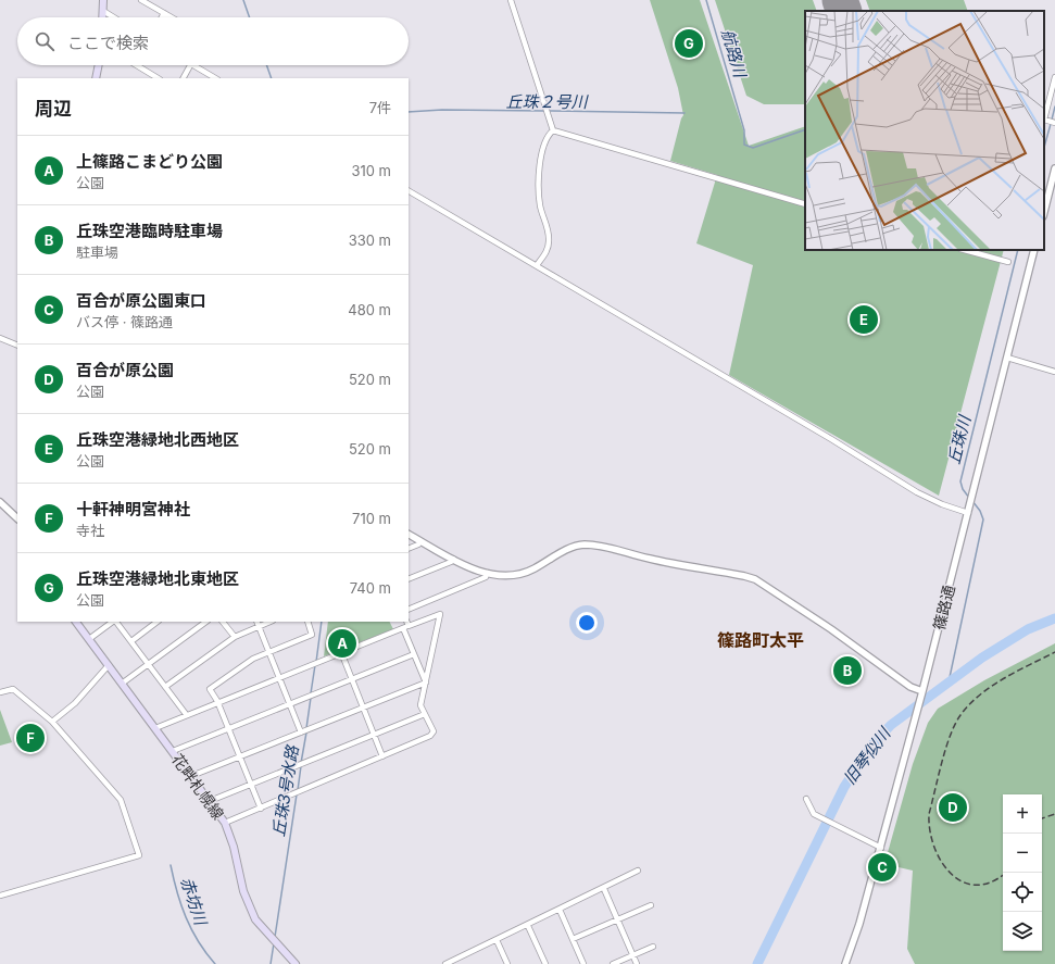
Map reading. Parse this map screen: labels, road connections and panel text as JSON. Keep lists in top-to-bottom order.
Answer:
{
  "streets": {
    "main road": ["花畔札幌線"],
    "street": ["篠路通"]
  },
  "districts": ["篠路町太平"],
  "water": [
    "航路川",
    "丘珠２号川",
    "丘珠川",
    "旧琴似川",
    "丘珠3号水路",
    "赤坊川"
  ],
  "page": {
    "search": "ここで検索",
    "pins": [
      "G",
      "E",
      "A",
      "B",
      "F",
      "D",
      "C"
    ],
    "heading": ["周辺", "7件"],
    "list": [
      {
        "mark": "A",
        "name": "上篠路こまどり公園",
        "note": "公園",
        "value": "310 m"
      },
      {
        "mark": "B",
        "name": "丘珠空港臨時駐車場",
        "note": "駐車場",
        "value": "330 m"
      },
      {
        "mark": "C",
        "name": "百合が原公園東口",
        "note": "バス停 · 篠路通",
        "value": "480 m"
      },
      {
        "mark": "D",
        "name": "百合が原公園",
        "note": "公園",
        "value": "520 m"
      },
      {
        "mark": "E",
        "name": "丘珠空港緑地北西地区",
        "note": "公園",
        "value": "520 m"
      },
      {
        "mark": "F",
        "name": "十軒神明宮神社",
        "note": "寺社",
        "value": "710 m"
      },
      {
        "mark": "G",
        "name": "丘珠空港緑地北東地区",
        "note": "公園",
        "value": "740 m"
      }
    ],
    "map_buttons": ["+", "−"]
  }
}
